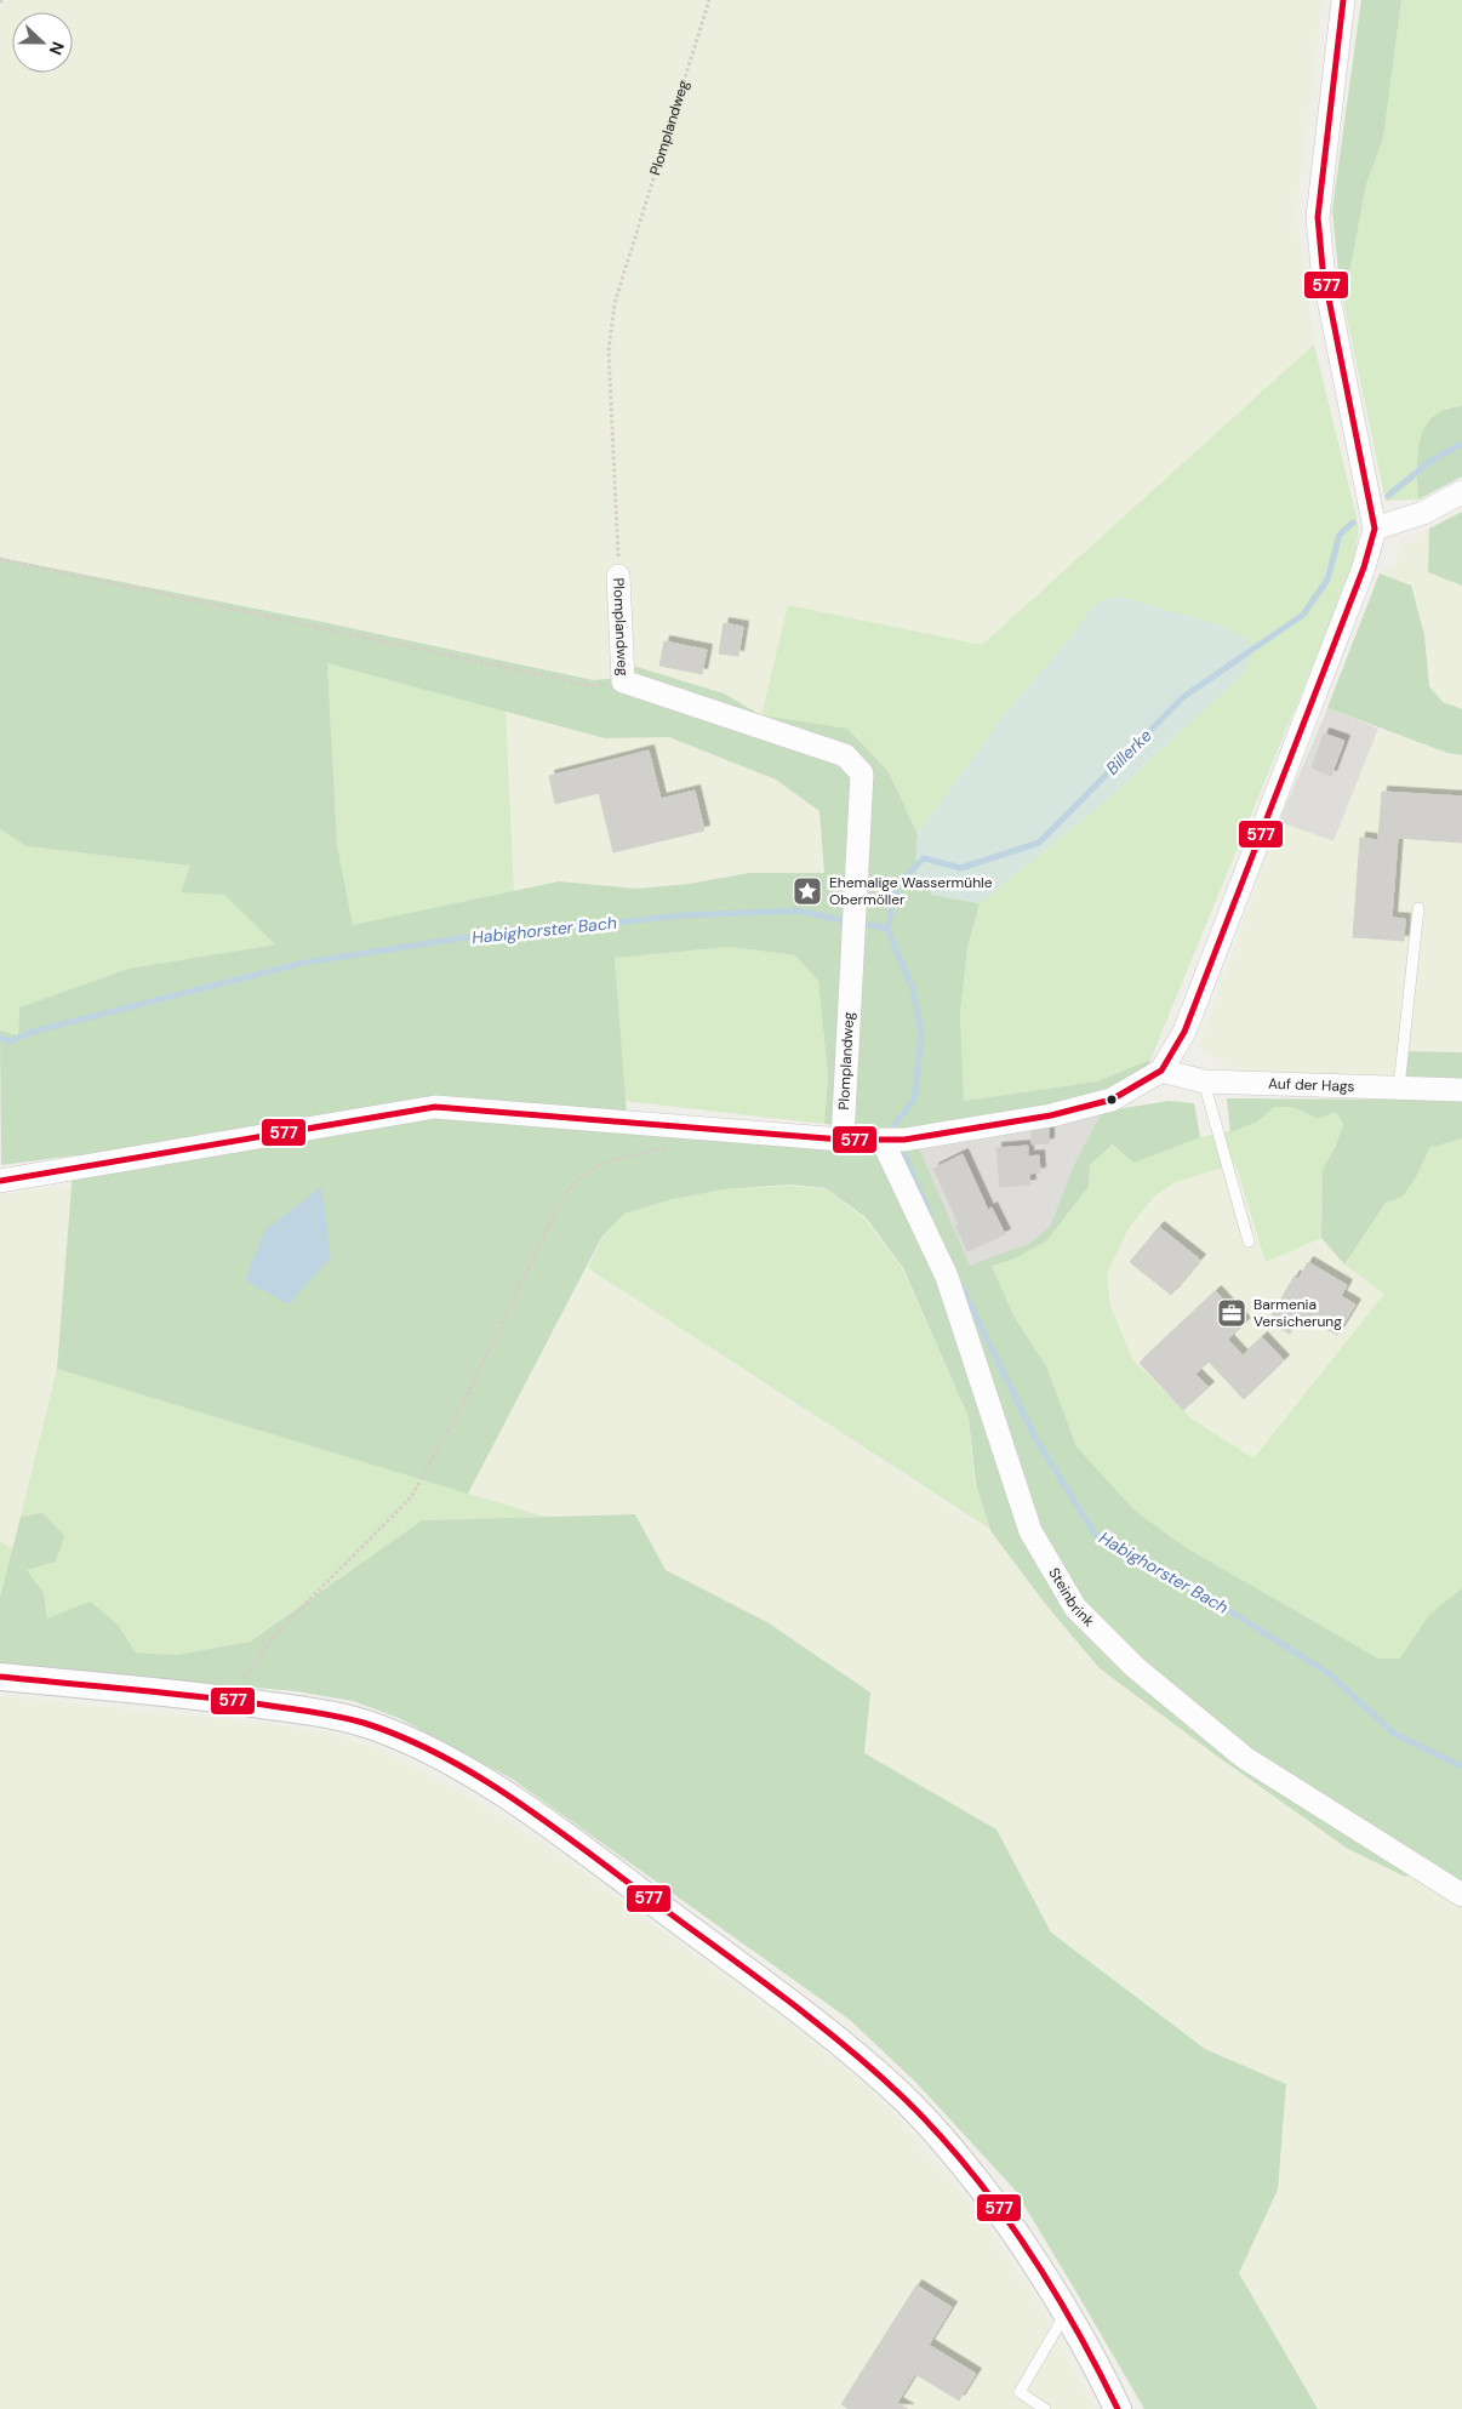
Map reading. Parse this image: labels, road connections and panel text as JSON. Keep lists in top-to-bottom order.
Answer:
{
  "streets": {
    "street": ["Plomplandweg", "Auf der Hags", "Steinbrink"]
  },
  "water": ["Billerke", "Habighorster Bach"],
  "places": {
    "place": ["Ehemalige Wassermühle Obermöller"],
    "office": ["Barmenia Versicherung"]
  },
  "lines": ["transit line 577"],
  "north": "right"
}
